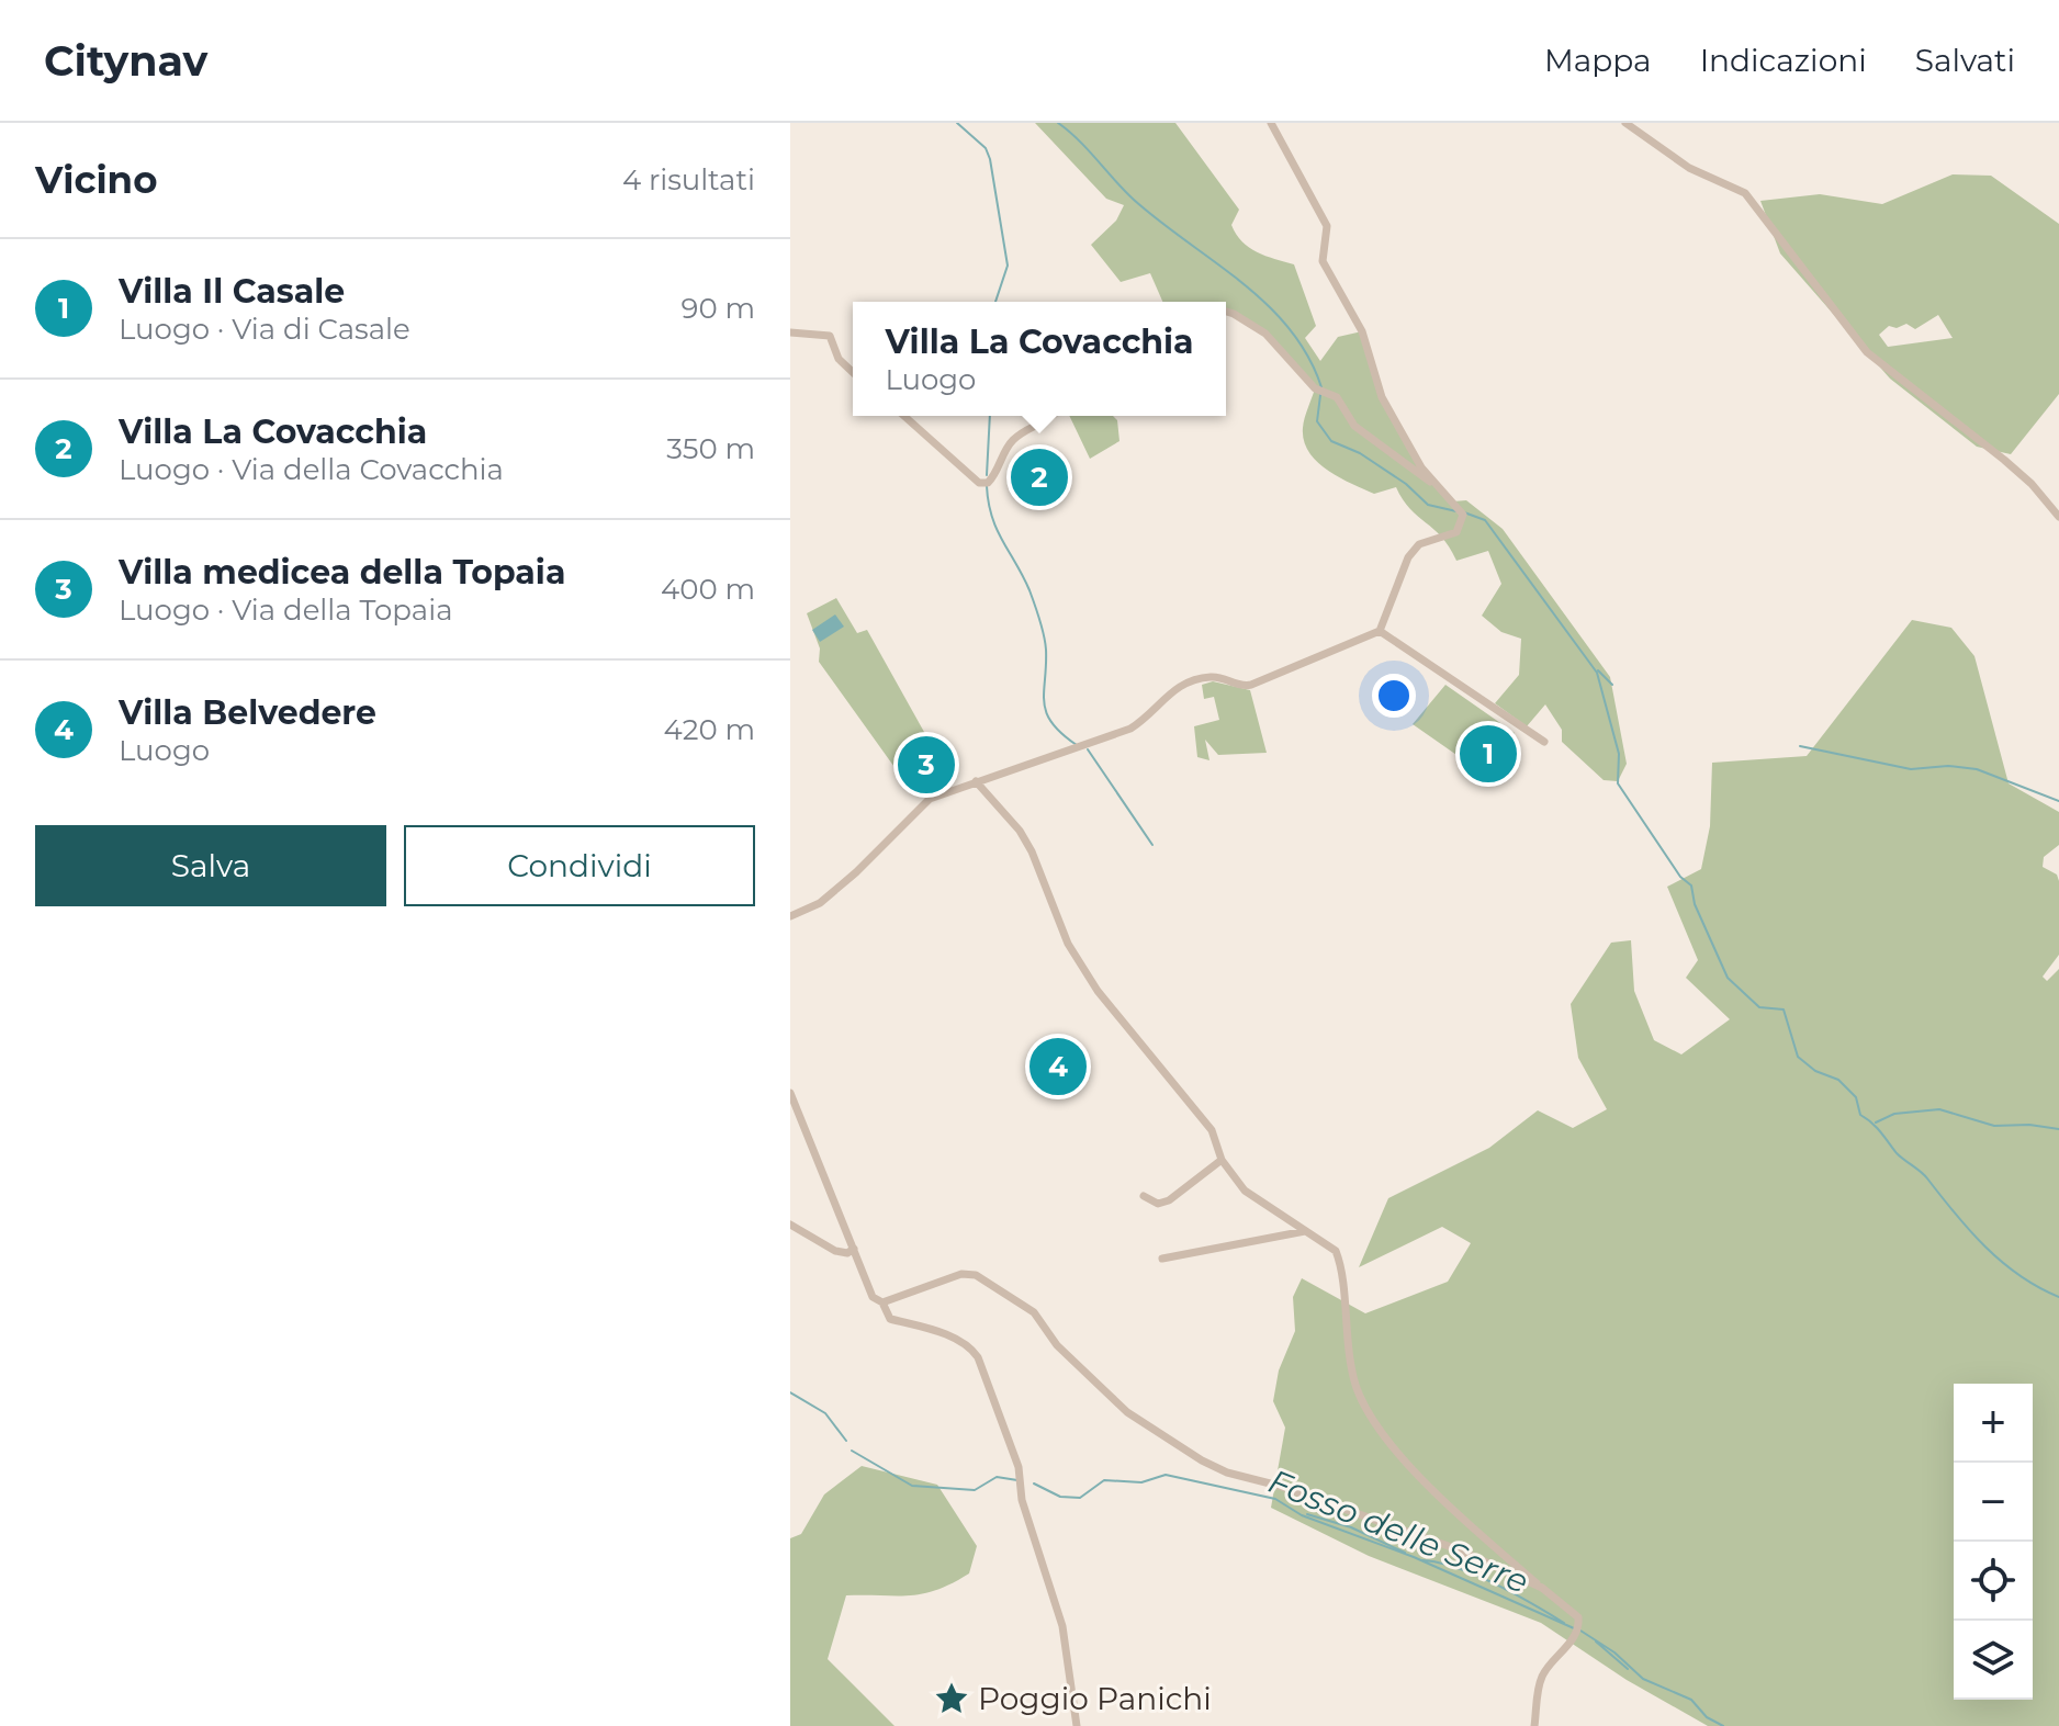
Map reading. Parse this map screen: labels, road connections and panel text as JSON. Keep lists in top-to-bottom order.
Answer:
{
  "water": ["Fosso delle Serre"],
  "places": {
    "place": ["Poggio Panichi"]
  },
  "page": {
    "header": "Citynav",
    "nav": ["Mappa", "Indicazioni", "Salvati"],
    "heading": ["Vicino", "4 risultati"],
    "list": [
      {
        "mark": "1",
        "name": "Villa Il Casale",
        "note": "Luogo · Via di Casale",
        "value": "90 m"
      },
      {
        "mark": "2",
        "name": "Villa La Covacchia",
        "note": "Luogo · Via della Covacchia",
        "value": "350 m"
      },
      {
        "mark": "3",
        "name": "Villa medicea della Topaia",
        "note": "Luogo · Via della Topaia",
        "value": "400 m"
      },
      {
        "mark": "4",
        "name": "Villa Belvedere",
        "note": "Luogo",
        "value": "420 m"
      }
    ],
    "popup": ["Villa La Covacchia", "Luogo"],
    "pins": [
      "2",
      "1",
      "3",
      "4"
    ],
    "buttons": ["Salva", "Condividi"],
    "map_buttons": ["+", "−"]
  }
}
